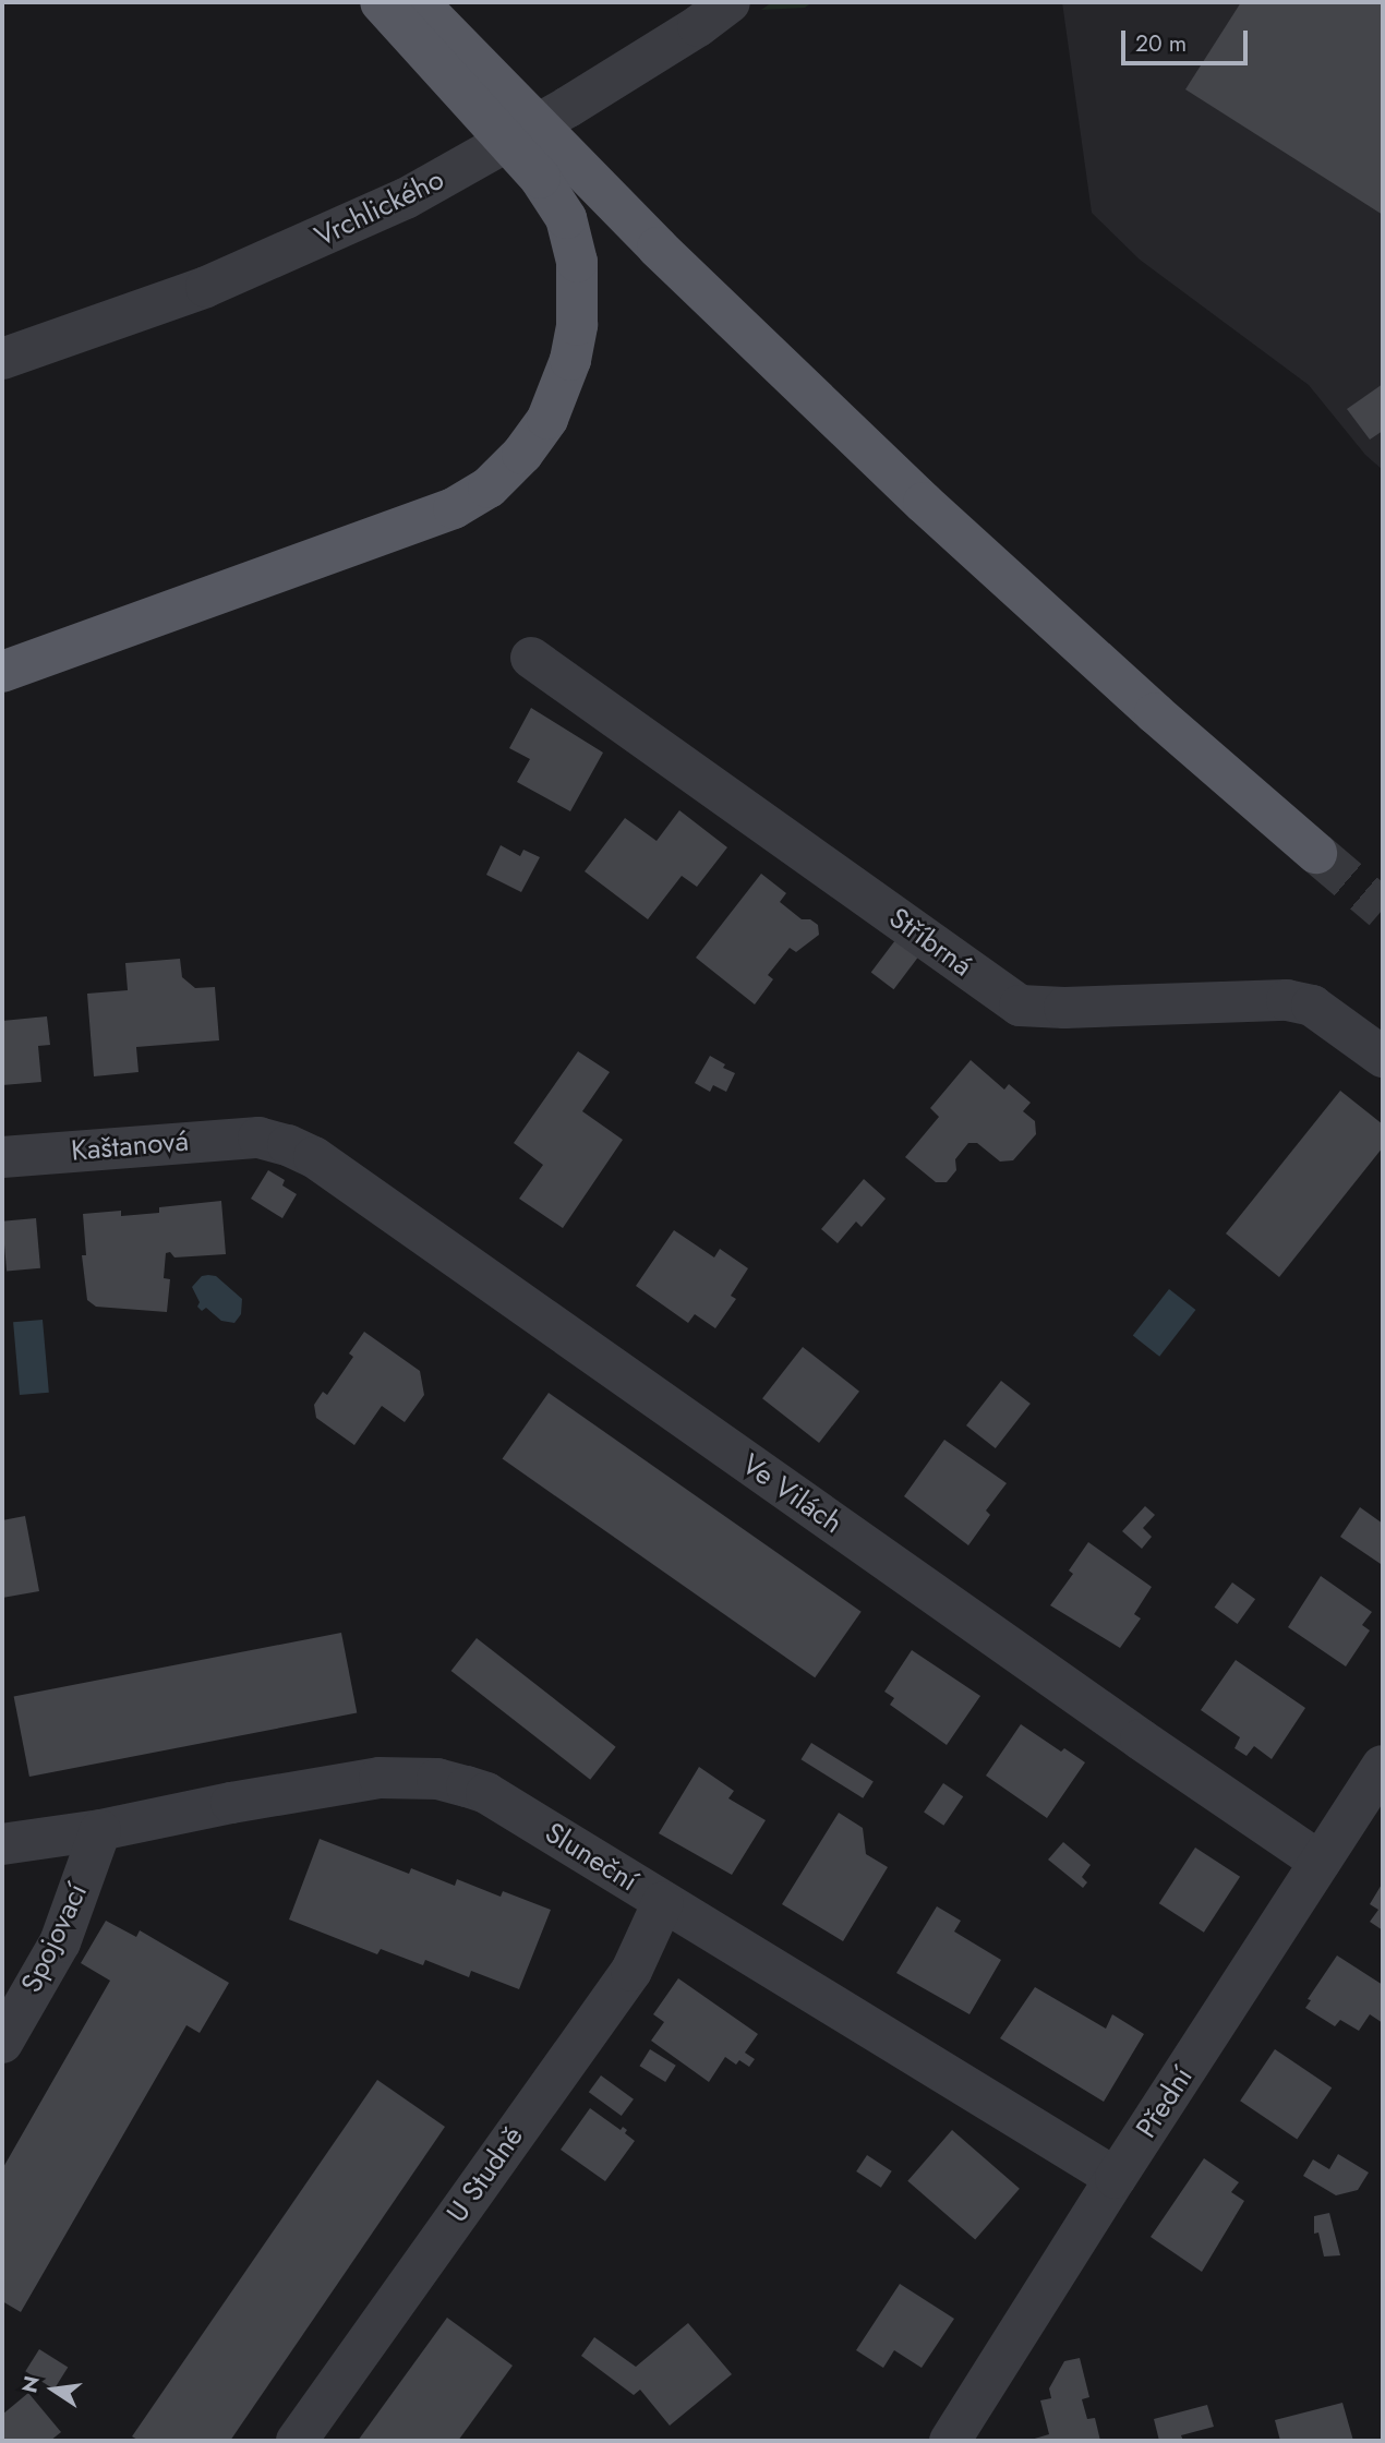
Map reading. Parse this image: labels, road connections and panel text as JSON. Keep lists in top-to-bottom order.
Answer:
{
  "streets": {
    "street": [
      "Vrchlického",
      "Stříbrná",
      "Kaštanová",
      "Ve Vilách",
      "Sluneční",
      "Spojovací",
      "Přední",
      "U Studně"
    ]
  },
  "crossings": [
    ["Kaštanová", "Ve Vilách"],
    ["Ve Vilách", "Přední"],
    ["Sluneční", "Spojovací"],
    ["Sluneční", "Přední"],
    ["Sluneční", "U Studně"]
  ],
  "scale_bar": "20 m",
  "north": "left"
}
